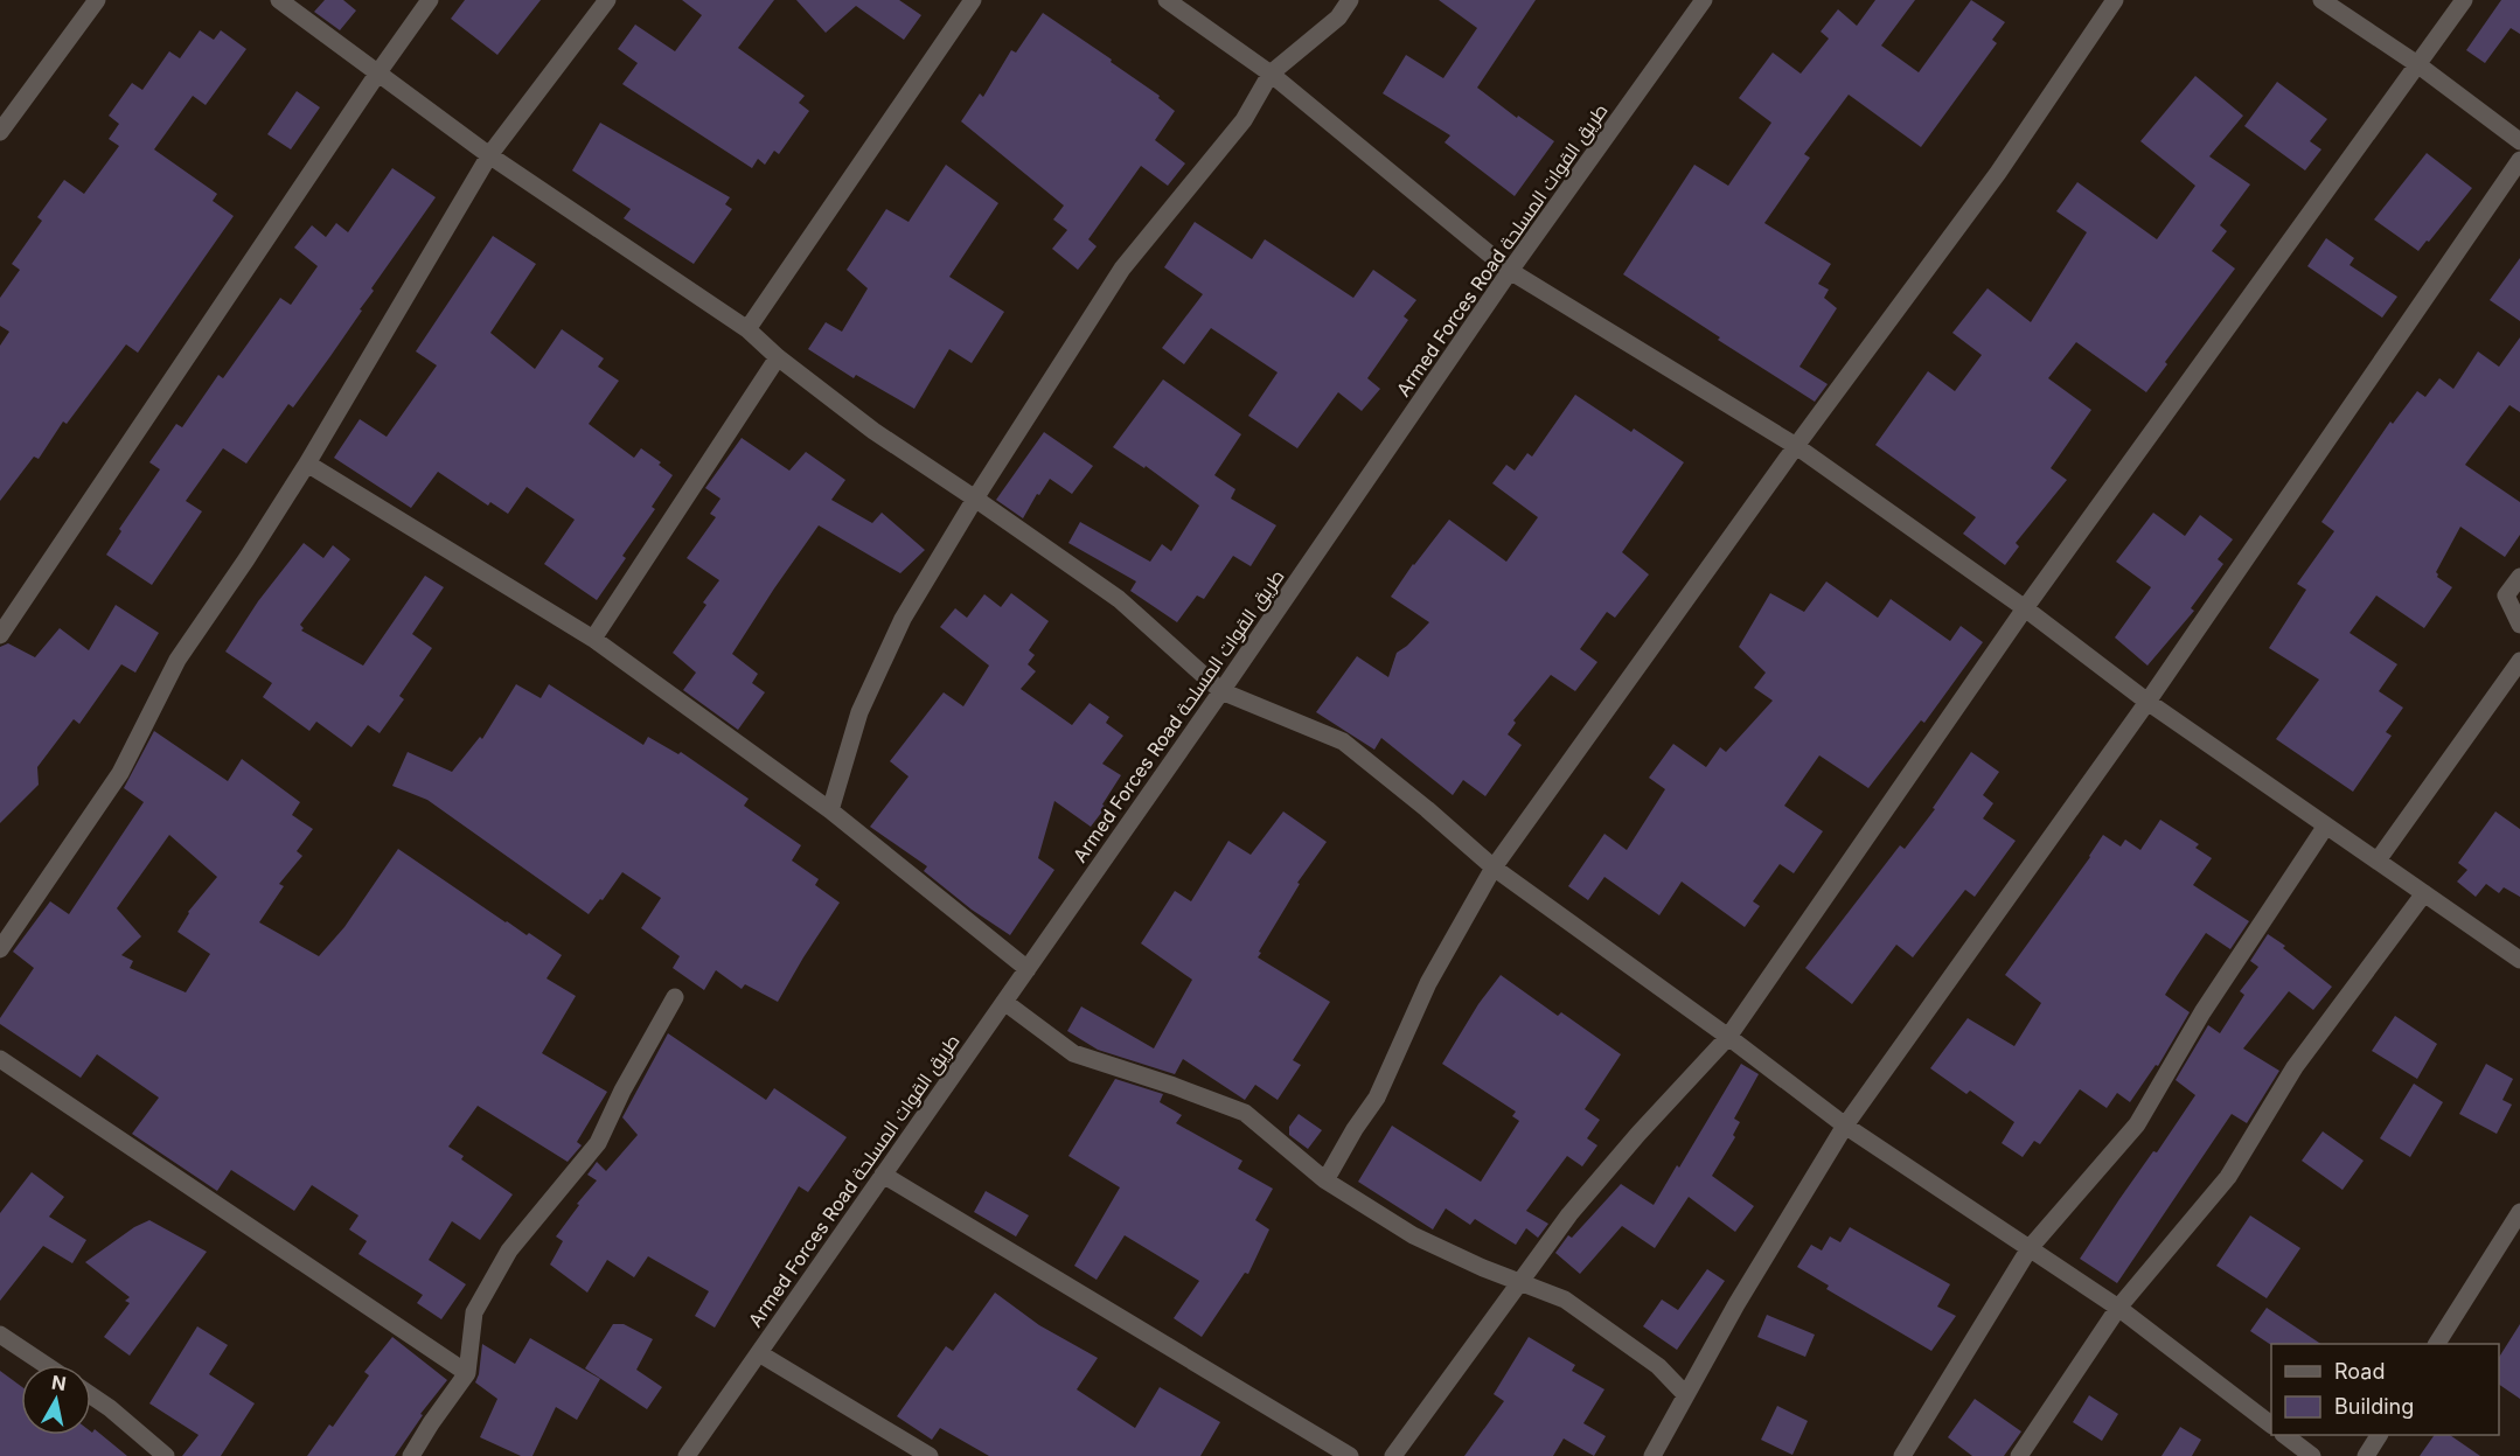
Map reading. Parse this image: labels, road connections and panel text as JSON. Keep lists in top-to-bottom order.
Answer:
{
  "streets": {
    "street": ["Armed Forces Road طريق القوات المسلحة"]
  },
  "legend": ["Road", "Building"],
  "north": "top"
}
